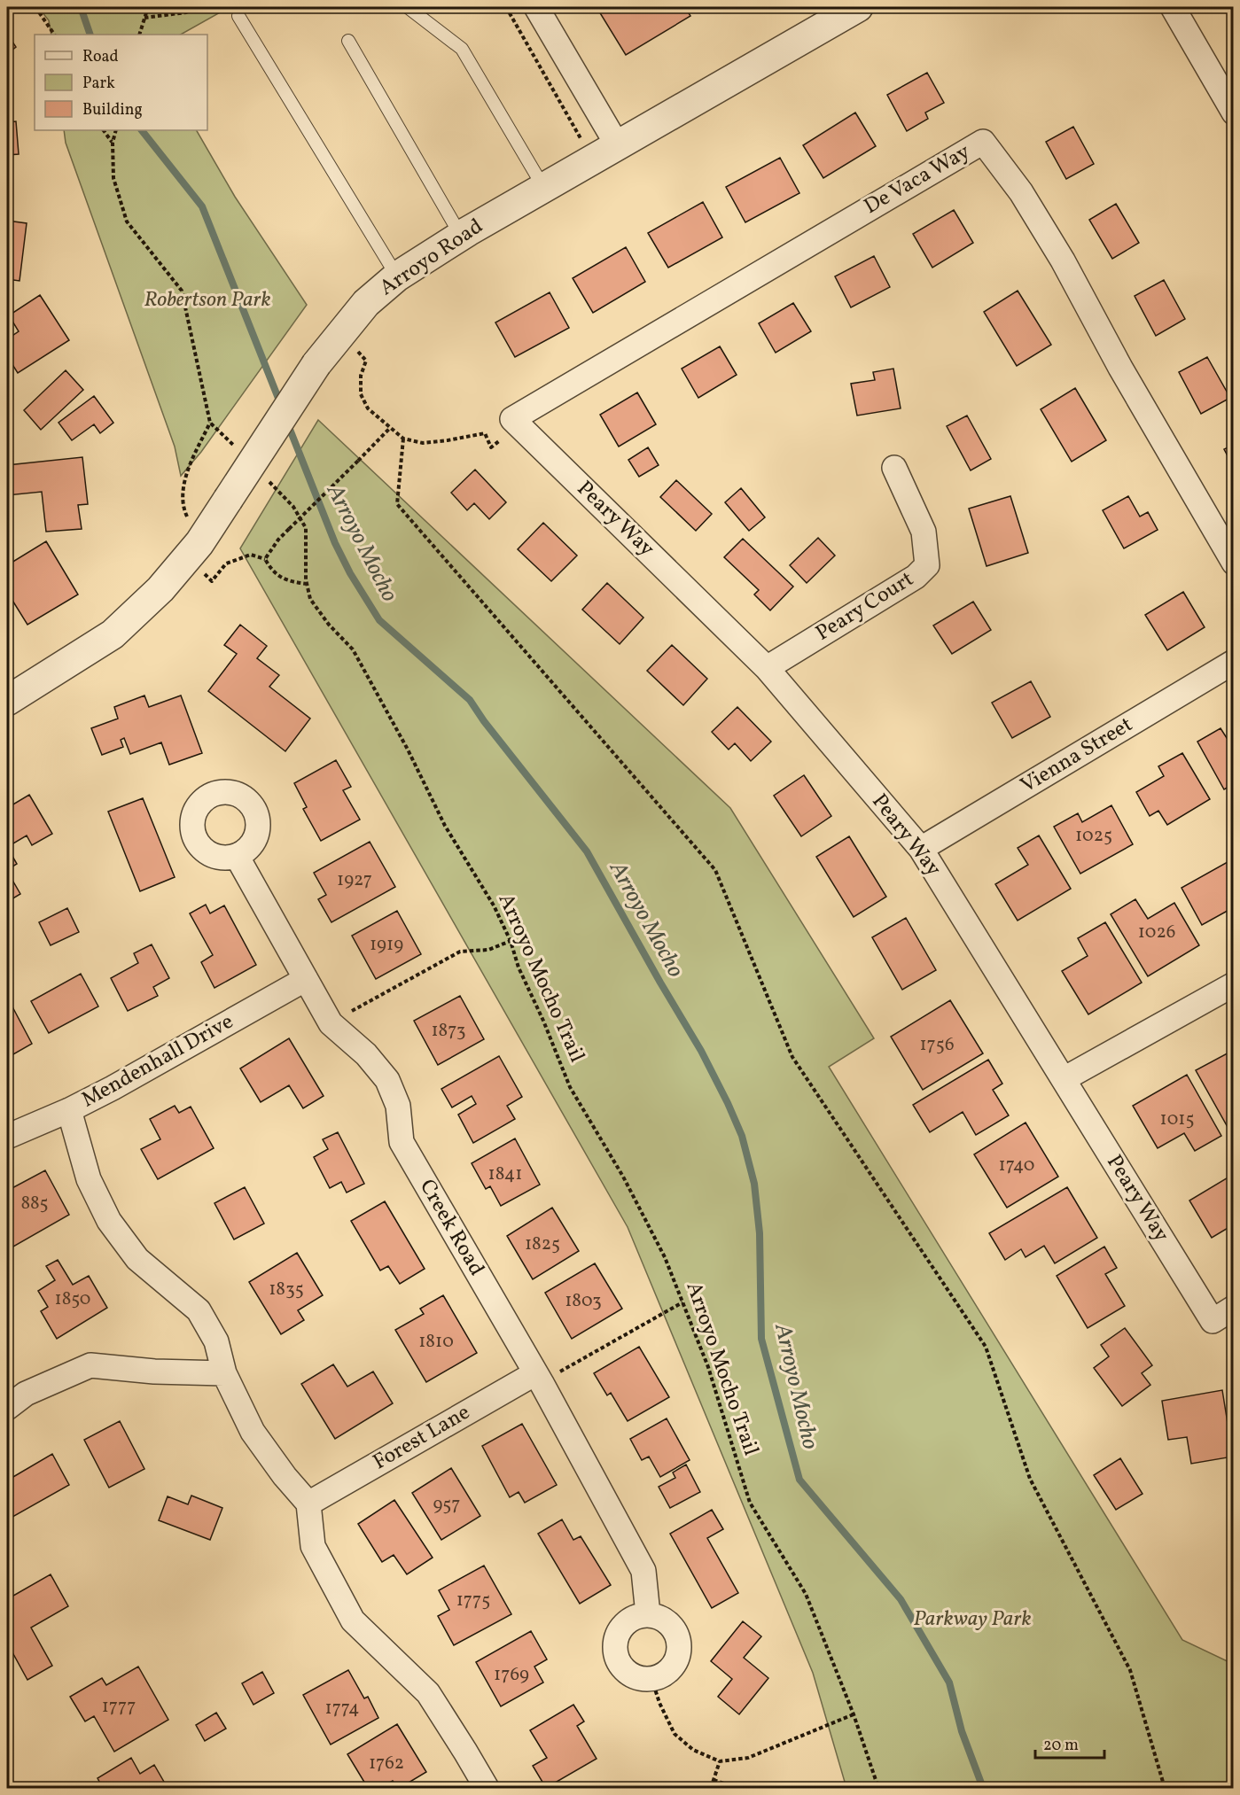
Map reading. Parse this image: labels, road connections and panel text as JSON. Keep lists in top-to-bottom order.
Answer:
{
  "streets": {
    "street": [
      "De Vaca Way",
      "Arroyo Road",
      "Peary Way",
      "Peary Court",
      "Vienna Street",
      "Mendenhall Drive",
      "Creek Road",
      "Forest Lane"
    ],
    "path": ["Arroyo Mocho Trail"]
  },
  "crossings": [
    ["De Vaca Way", "Peary Way"],
    ["Peary Way", "Peary Court"],
    ["Peary Way", "Vienna Street"],
    ["Mendenhall Drive", "Creek Road"],
    ["Creek Road", "Forest Lane"]
  ],
  "water": ["Arroyo Mocho"],
  "parks": ["Robertson Park", "Parkway Park"],
  "house_numbers": [
    "1025",
    "1927",
    "1026",
    "1919",
    "1873",
    "1756",
    "1015",
    "1740",
    "1841",
    "885",
    "1825",
    "1835",
    "1850",
    "1803",
    "1810",
    "957",
    "1775",
    "1769",
    "1777",
    "1774",
    "1762"
  ],
  "legend": ["Road", "Park", "Building"],
  "scale_bar": "20 m"
}
